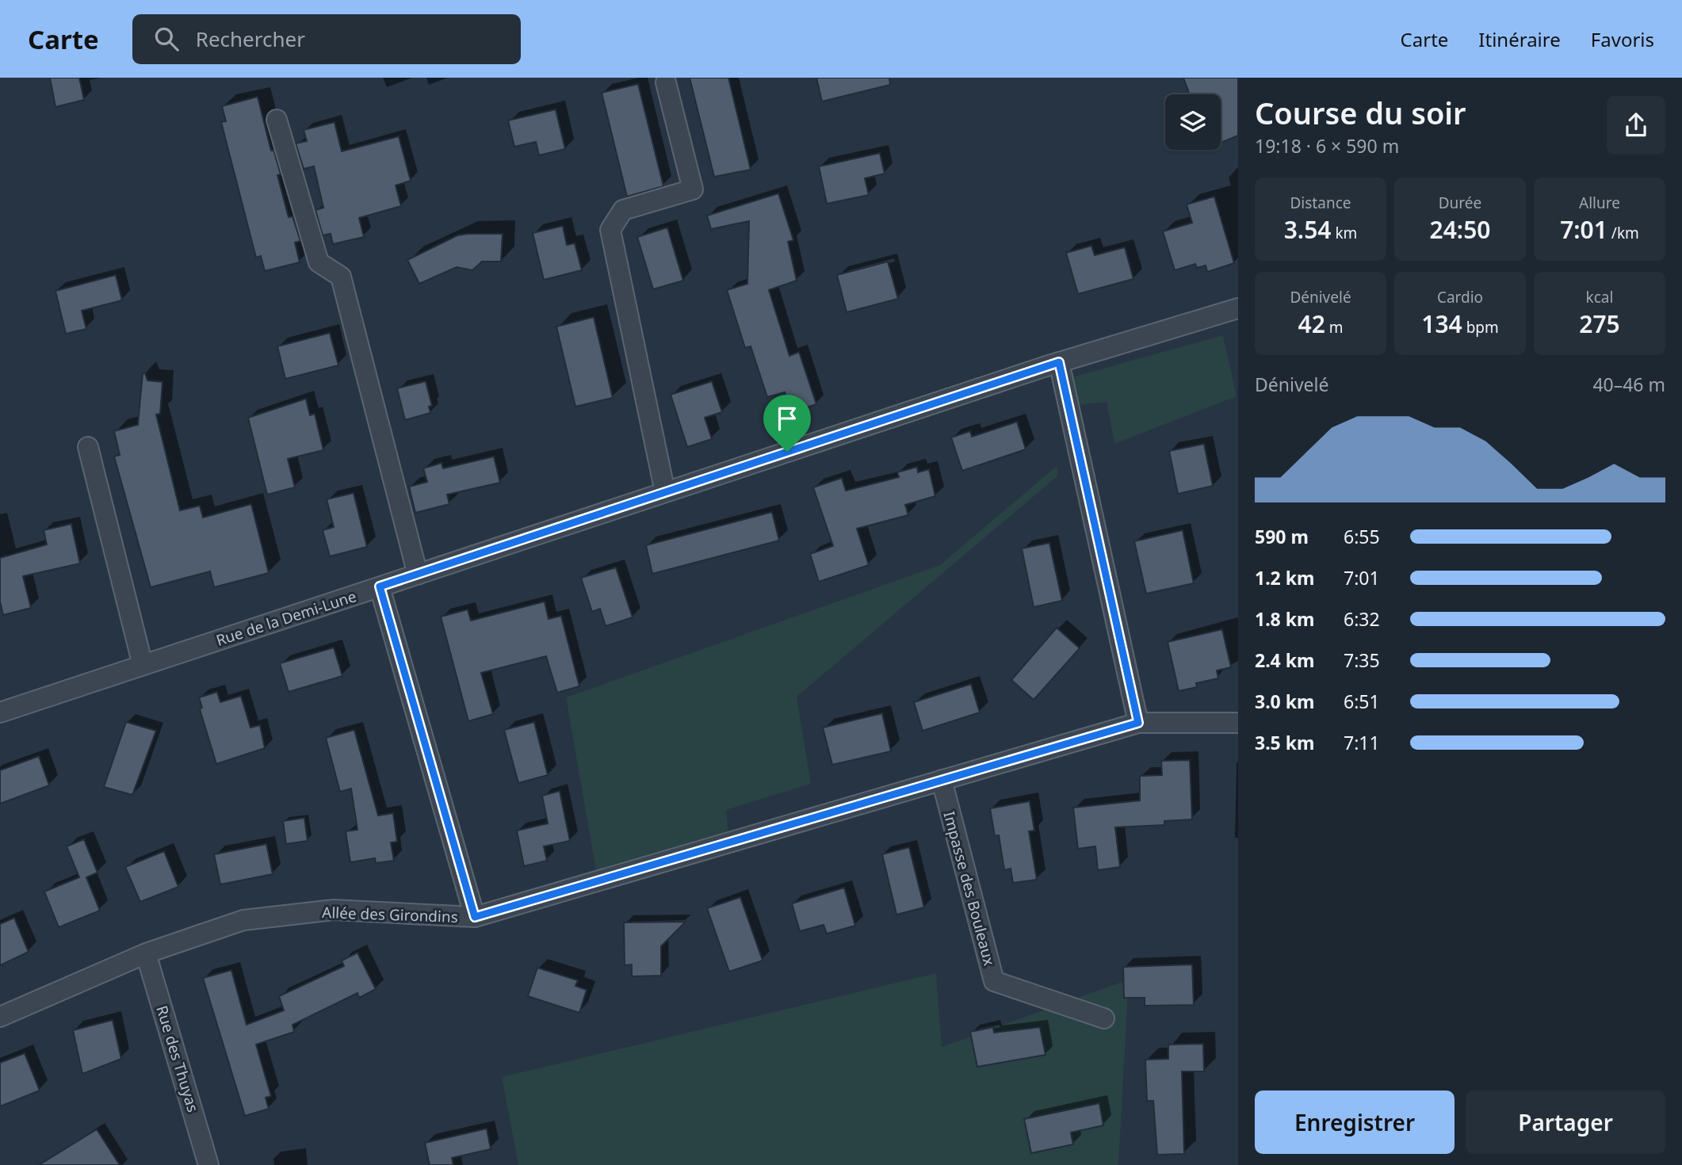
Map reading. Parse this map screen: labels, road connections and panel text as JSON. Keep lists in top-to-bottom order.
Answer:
{
  "streets": {
    "street": [
      "Rue de la Demi-Lune",
      "Impasse des Bouleaux",
      "Allée des Girondins",
      "Rue des Thuyas"
    ]
  },
  "crossings": [
    ["Impasse des Bouleaux", "Allée des Girondins"],
    ["Allée des Girondins", "Rue des Thuyas"]
  ],
  "page": {
    "header": "Carte",
    "search": "Rechercher",
    "nav": ["Carte", "Itinéraire", "Favoris"],
    "heading": ["Course du soir", "19:18 · 6 × 590 m"],
    "stats": [
      ["Distance", "3.54 km"],
      ["Durée", "24:50"],
      ["Allure", "7:01 /km"],
      ["Dénivelé", "42 m"],
      ["Cardio", "134 bpm"],
      ["kcal", "275"]
    ],
    "chart": ["Dénivelé", "40–46 m"],
    "list": [
      {
        "name": "590 m",
        "note": "6:55"
      },
      {
        "name": "1.2 km",
        "note": "7:01"
      },
      {
        "name": "1.8 km",
        "note": "6:32"
      },
      {
        "name": "2.4 km",
        "note": "7:35"
      },
      {
        "name": "3.0 km",
        "note": "6:51"
      },
      {
        "name": "3.5 km",
        "note": "7:11"
      }
    ],
    "buttons": ["Enregistrer", "Partager"]
  }
}
